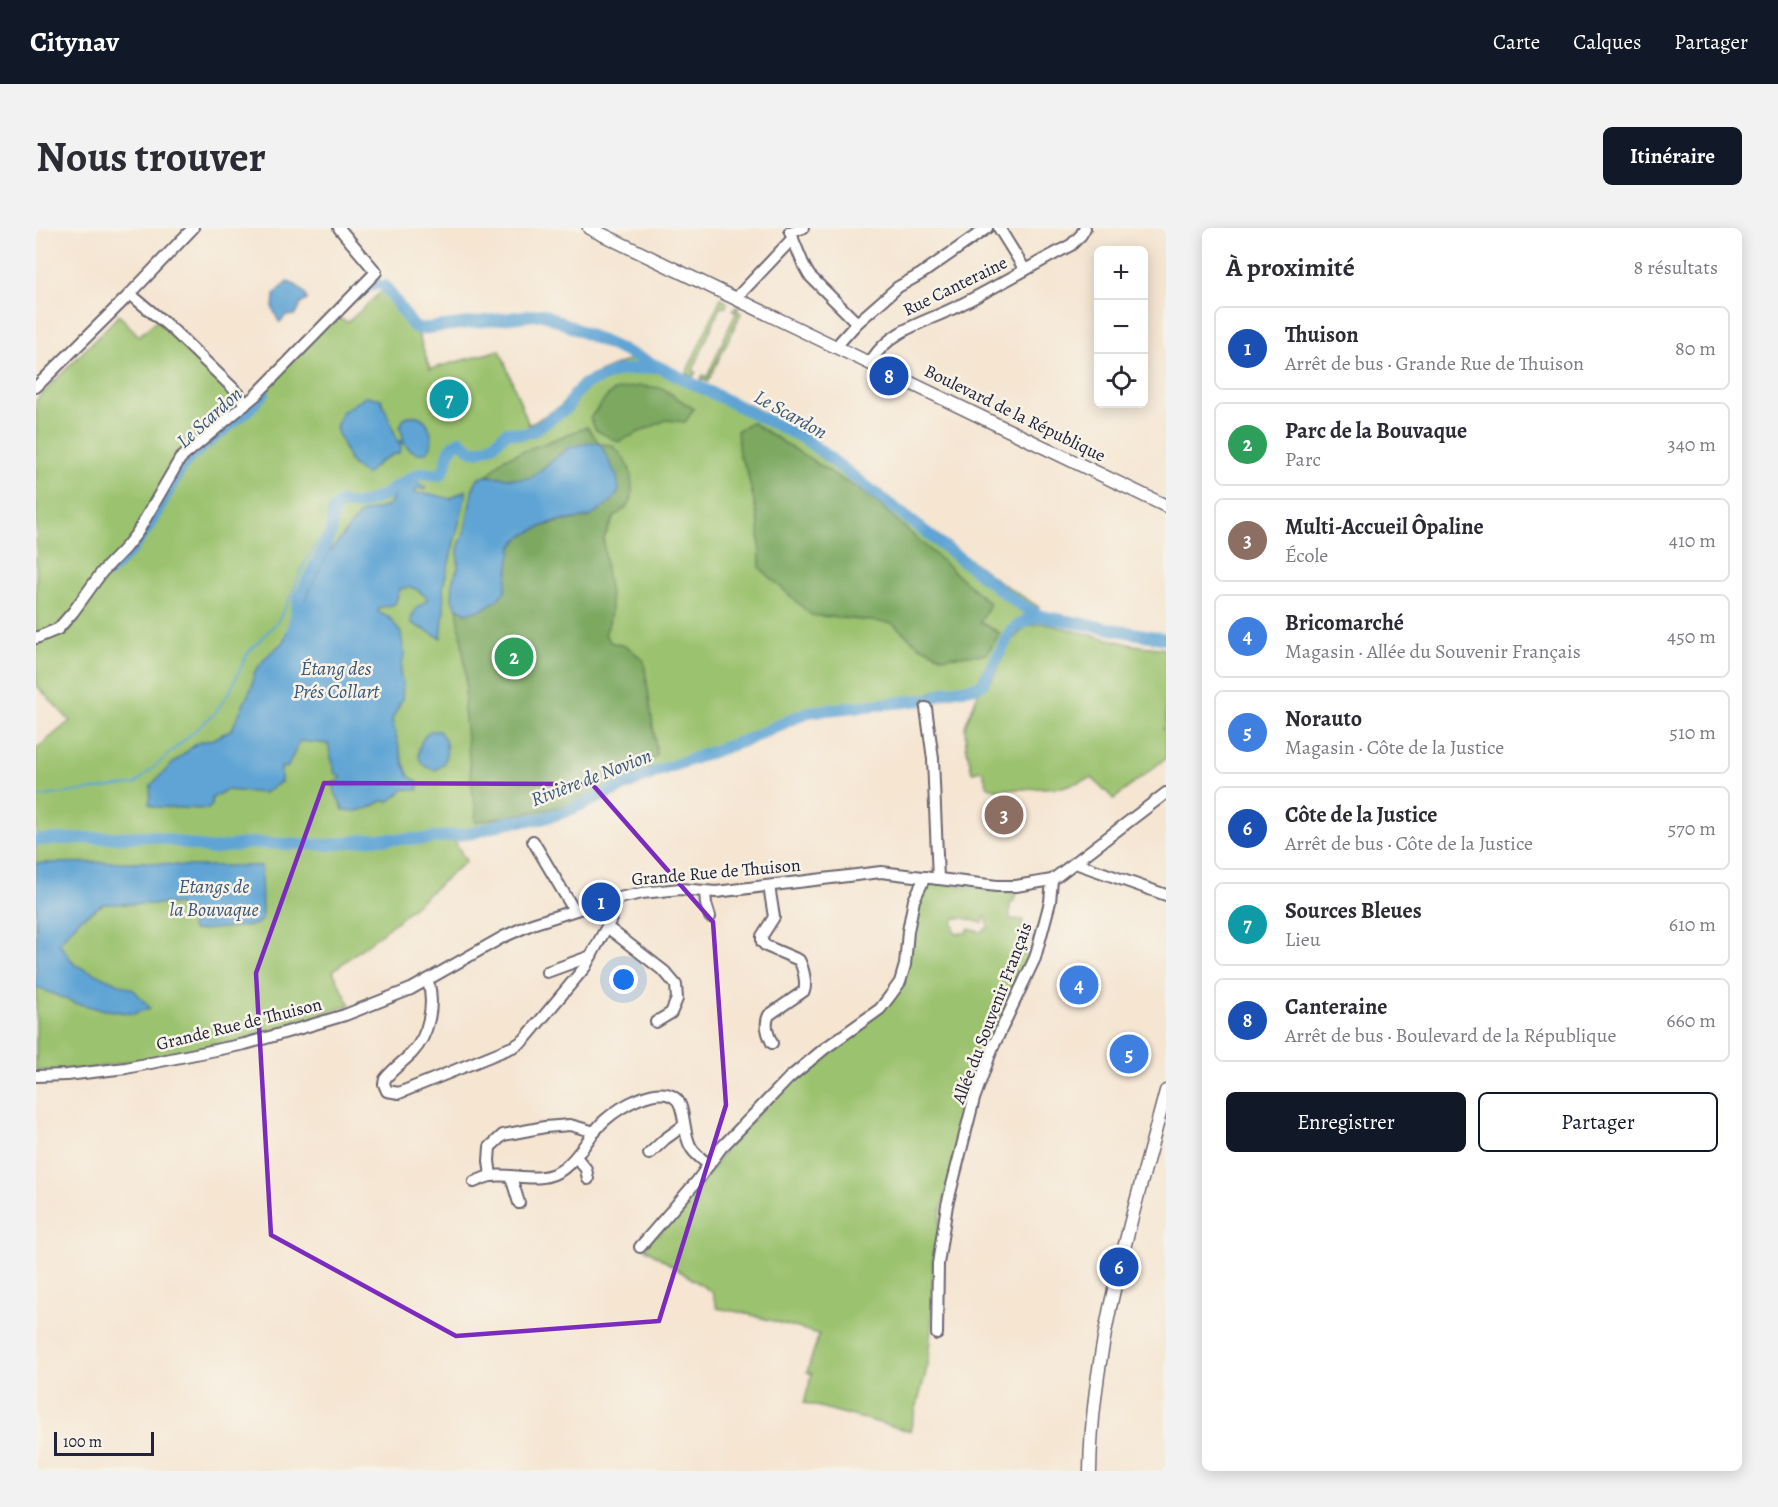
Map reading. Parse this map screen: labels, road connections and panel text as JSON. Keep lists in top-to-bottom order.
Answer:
{
  "streets": {
    "main road": ["Boulevard de la République"],
    "street": ["Rue Canteraine", "Grande Rue de Thuison", "Allée du Souvenir Français"]
  },
  "crossings": [
    ["Rue Canteraine", "Boulevard de la République"],
    ["Grande Rue de Thuison", "Allée du Souvenir Français"]
  ],
  "water": [
    "Le Scardon",
    "Étang des Prés Collart",
    "Rivière de Novion",
    "Etangs de la Bouvaque"
  ],
  "scale_bar": "100 m",
  "page": {
    "header": "Citynav",
    "nav": ["Carte", "Calques", "Partager"],
    "buttons": [
      "Itinéraire",
      ["Enregistrer", "Partager"]
    ],
    "title": "Nous trouver",
    "heading": ["À proximité", "8 résultats"],
    "map_buttons": ["+", "−"],
    "list": [
      {
        "mark": "1",
        "name": "Thuison",
        "note": "Arrêt de bus · Grande Rue de Thuison",
        "value": "80 m"
      },
      {
        "mark": "2",
        "name": "Parc de la Bouvaque",
        "note": "Parc",
        "value": "340 m"
      },
      {
        "mark": "3",
        "name": "Multi-Accueil Ôpaline",
        "note": "École",
        "value": "410 m"
      },
      {
        "mark": "4",
        "name": "Bricomarché",
        "note": "Magasin · Allée du Souvenir Français",
        "value": "450 m"
      },
      {
        "mark": "5",
        "name": "Norauto",
        "note": "Magasin · Côte de la Justice",
        "value": "510 m"
      },
      {
        "mark": "6",
        "name": "Côte de la Justice",
        "note": "Arrêt de bus · Côte de la Justice",
        "value": "570 m"
      },
      {
        "mark": "7",
        "name": "Sources Bleues",
        "note": "Lieu",
        "value": "610 m"
      },
      {
        "mark": "8",
        "name": "Canteraine",
        "note": "Arrêt de bus · Boulevard de la République",
        "value": "660 m"
      }
    ],
    "pins": [
      "8",
      "7",
      "2",
      "3",
      "1",
      "4",
      "5",
      "6"
    ],
    "scale": "100 m"
  }
}
